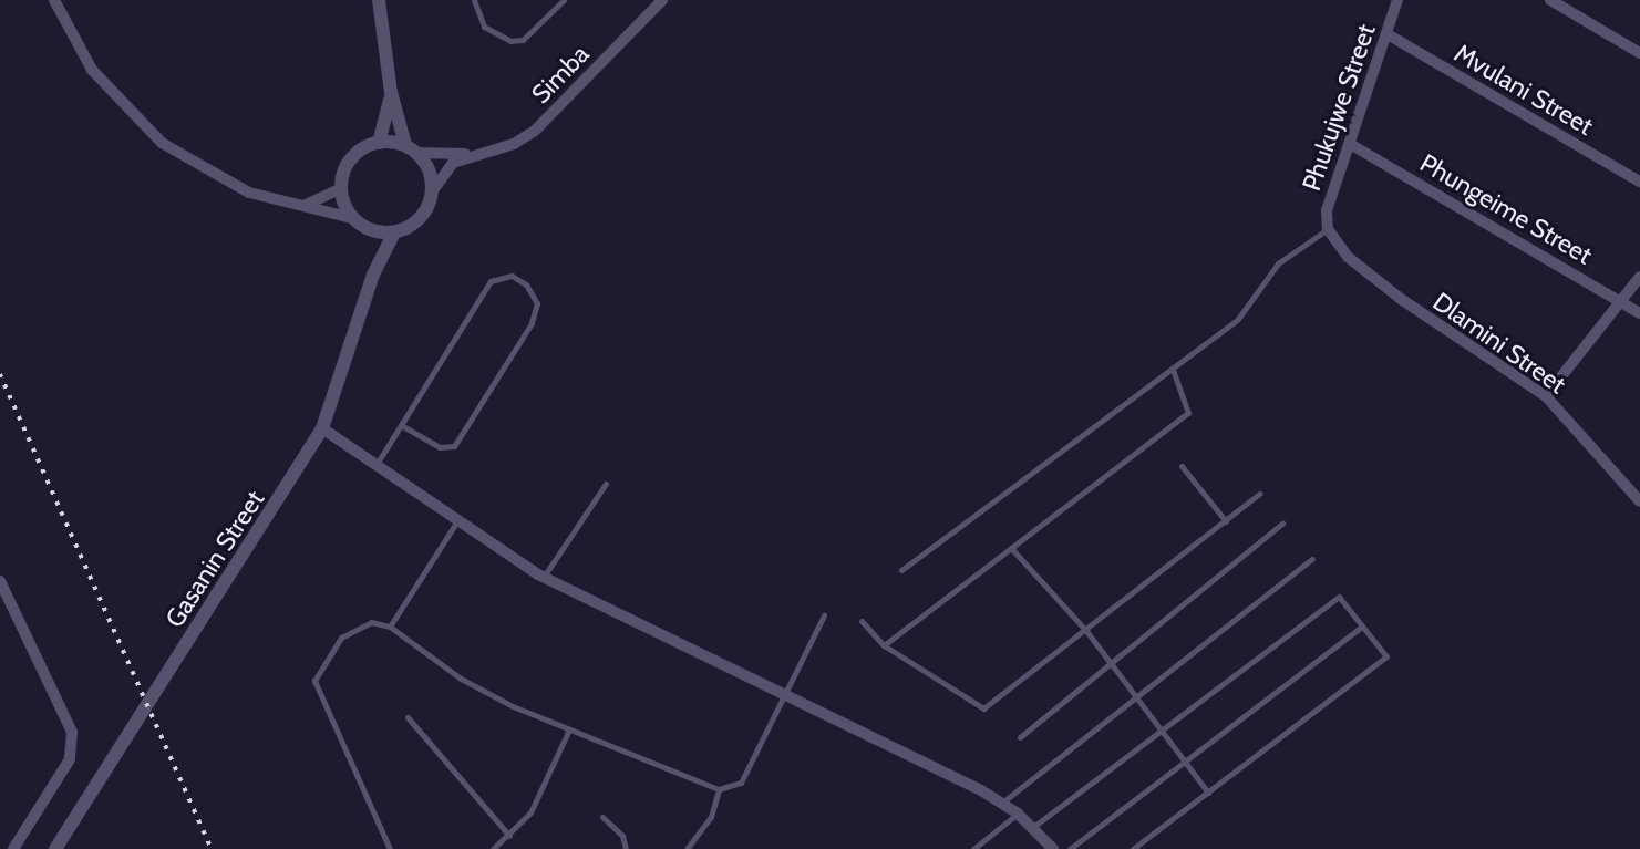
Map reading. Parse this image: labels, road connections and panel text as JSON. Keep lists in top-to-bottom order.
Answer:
{
  "streets": {
    "street": [
      "Simba",
      "Mvulani Street",
      "Phukujwe Street",
      "Phungeime Street",
      "Dlamini Street",
      "Gasanin Street"
    ]
  },
  "crossings": [
    ["Mvulani Street", "Phukujwe Street"],
    ["Phukujwe Street", "Phungeime Street"],
    ["Phukujwe Street", "Dlamini Street"]
  ]
}
